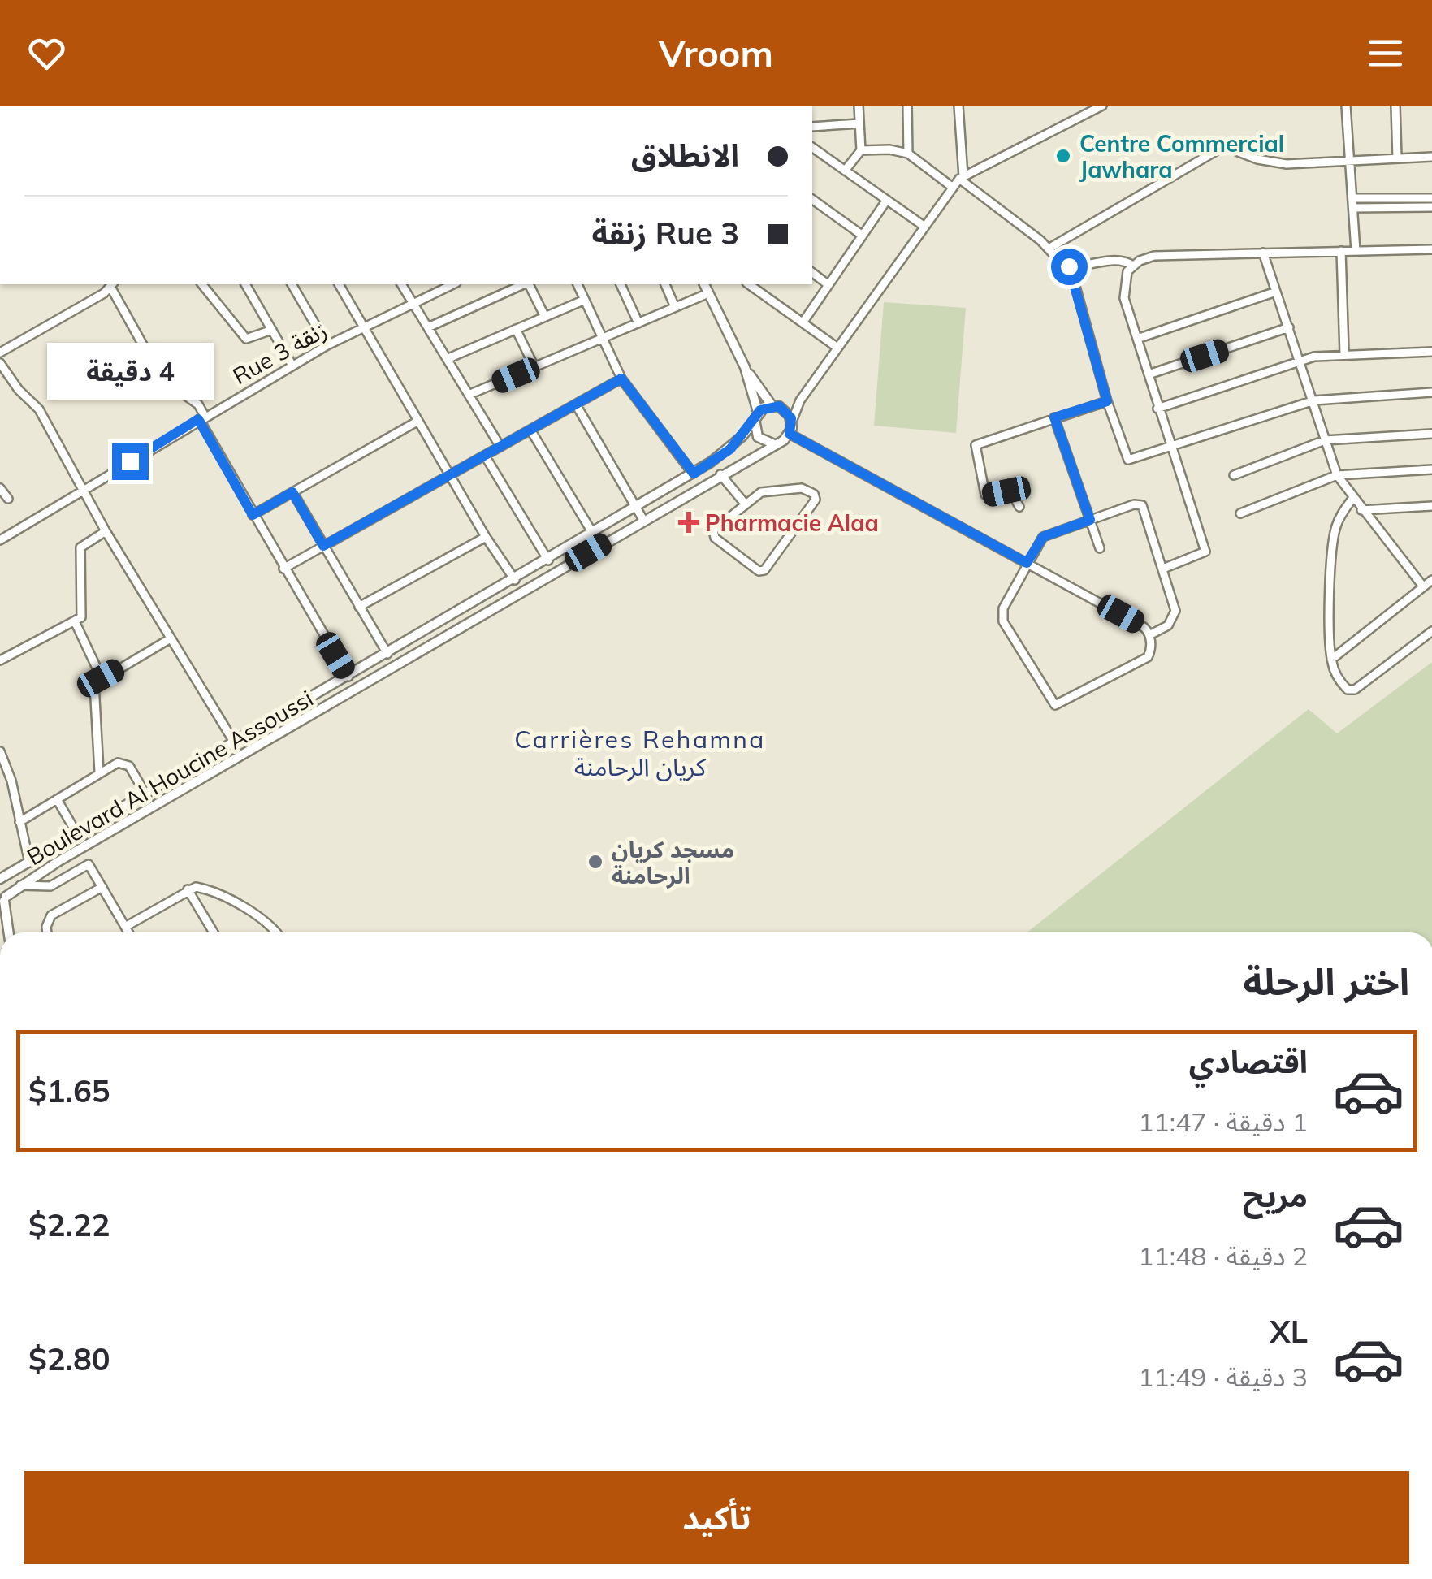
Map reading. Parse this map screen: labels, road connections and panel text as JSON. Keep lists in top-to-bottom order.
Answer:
{
  "streets": {
    "street": ["Rue 3 زنقة", "Boulevard Al Houcine Assoussi"]
  },
  "districts": ["Carrières Rehamna كريان الرحامنة"],
  "places": {
    "other": ["Centre Commercial Jawhara", "مسجد كريان الرحامنة"],
    "health": ["Pharmacie Alaa"]
  },
  "page": {
    "header": "Vroom",
    "banner": ["الانطلاق", "Rue 3 زنقة"],
    "bubble": "4 دقيقة",
    "heading": "اختر الرحلة",
    "list": [
      {
        "name": "اقتصادي",
        "note": "1 دقيقة · 11:47",
        "value": "$1.65"
      },
      {
        "name": "مريح",
        "note": "2 دقيقة · 11:48",
        "value": "$2.22"
      },
      {
        "name": "XL",
        "note": "3 دقيقة · 11:49",
        "value": "$2.80"
      }
    ],
    "buttons": "تأكيد"
  }
}
